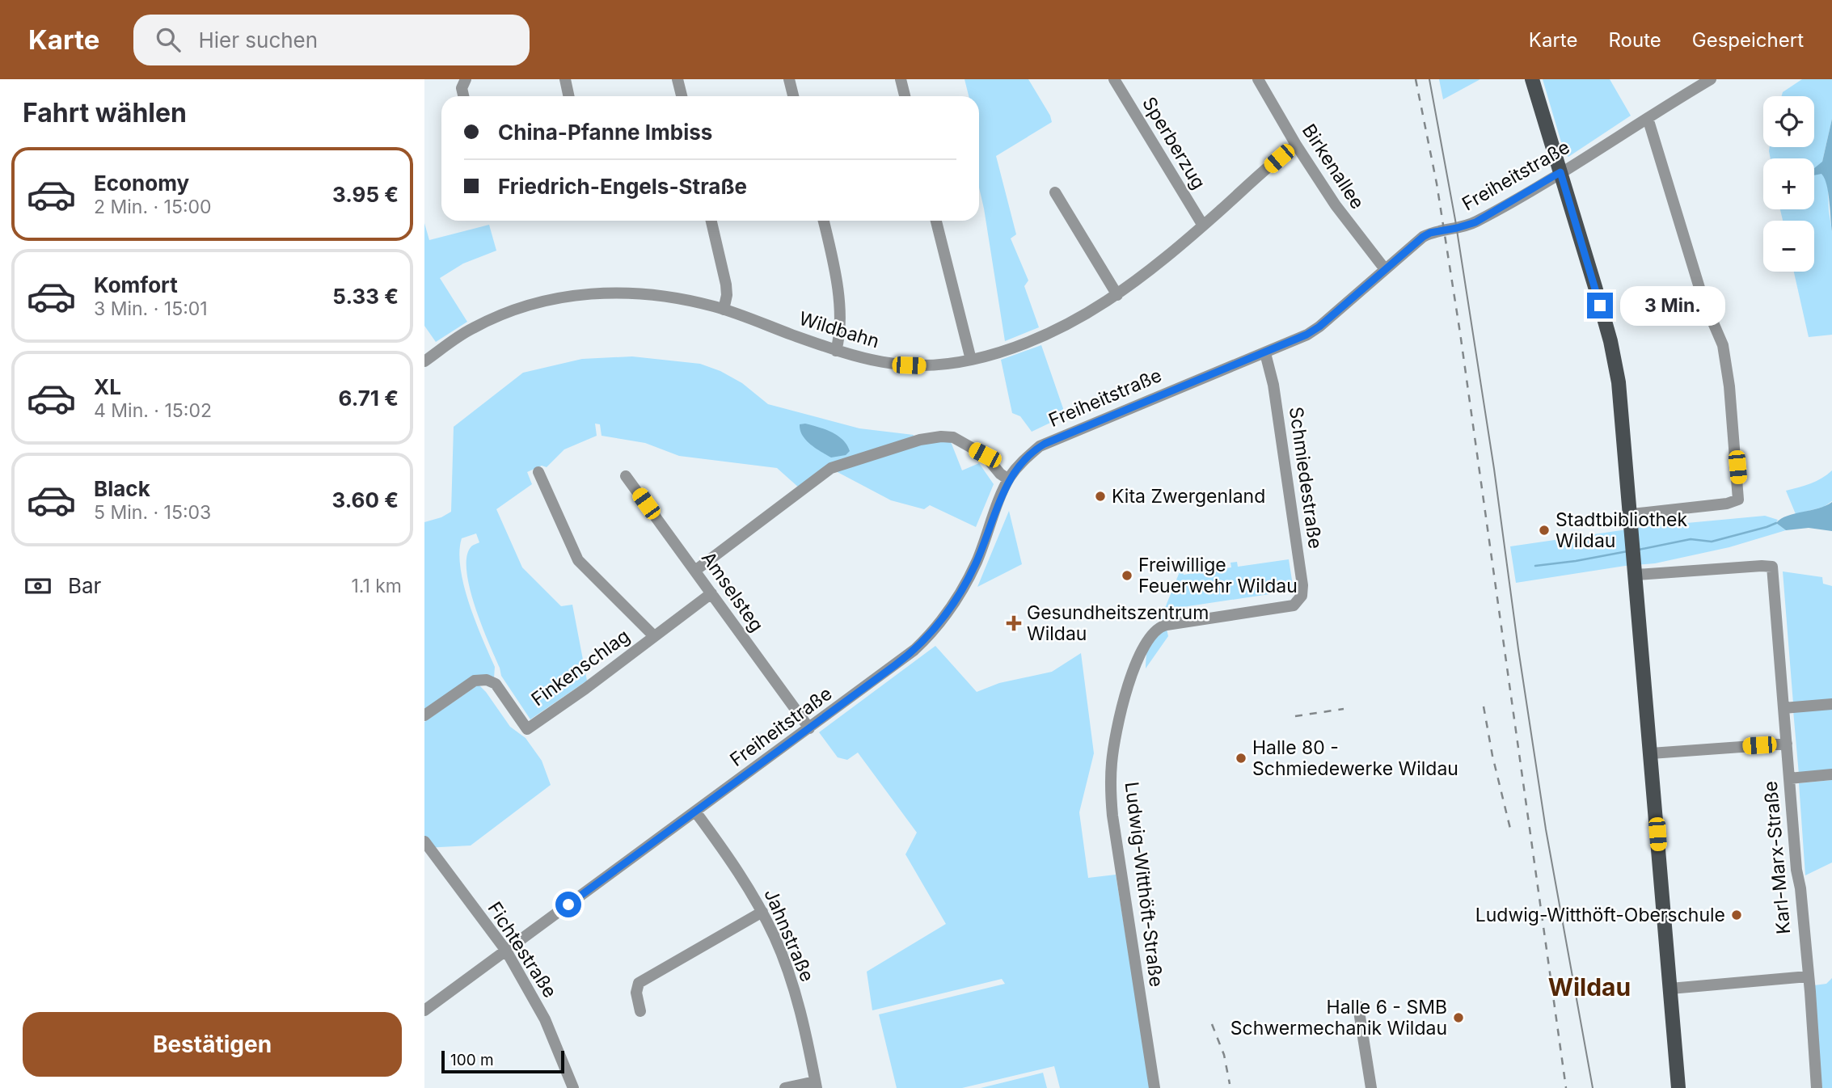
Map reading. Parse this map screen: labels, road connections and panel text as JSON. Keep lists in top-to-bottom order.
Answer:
{
  "streets": {
    "street": [
      "Sperberzug",
      "Birkenallee",
      "Freiheitstraße",
      "Wildbahn",
      "Schmiedestraße",
      "Amselsteg",
      "Finkenschlag",
      "Karl-Marx-Straße",
      "Ludwig-Witthöft-Straße",
      "Jahnstraße",
      "Fichtestraße"
    ]
  },
  "crossings": [
    ["Sperberzug", "Wildbahn"],
    ["Birkenallee", "Freiheitstraße"],
    ["Birkenallee", "Wildbahn"],
    ["Freiheitstraße", "Schmiedestraße"],
    ["Freiheitstraße", "Amselsteg"],
    ["Freiheitstraße", "Jahnstraße"],
    ["Freiheitstraße", "Fichtestraße"],
    ["Schmiedestraße", "Ludwig-Witthöft-Straße"],
    ["Amselsteg", "Finkenschlag"]
  ],
  "districts": ["Wildau"],
  "places": {
    "other": [
      "Kita Zwergenland",
      "Stadtbibliothek Wildau",
      "Freiwillige Feuerwehr Wildau",
      "Halle 80 - Schmiedewerke Wildau",
      "Ludwig-Witthöft-Oberschule",
      "Halle 6 - SMB Schwermechanik Wildau"
    ],
    "health": ["Gesundheitszentrum Wildau"]
  },
  "scale_bar": "100 m",
  "page": {
    "header": "Karte",
    "search": "Hier suchen",
    "nav": ["Karte", "Route", "Gespeichert"],
    "heading": "Fahrt wählen",
    "map_buttons": ["+", "−"],
    "banner": ["China-Pfanne Imbiss", "Friedrich-Engels-Straße"],
    "list": [
      {
        "name": "Economy",
        "note": "2 Min. · 15:00",
        "value": "3.95 €"
      },
      {
        "name": "Komfort",
        "note": "3 Min. · 15:01",
        "value": "5.33 €"
      },
      {
        "name": "XL",
        "note": "4 Min. · 15:02",
        "value": "6.71 €"
      },
      {
        "name": "Black",
        "note": "5 Min. · 15:03",
        "value": "3.60 €"
      }
    ],
    "bubble": "3 Min.",
    "pay": ["Bar", "1.1 km"],
    "buttons": "Bestätigen",
    "scale": "100 m"
  }
}
